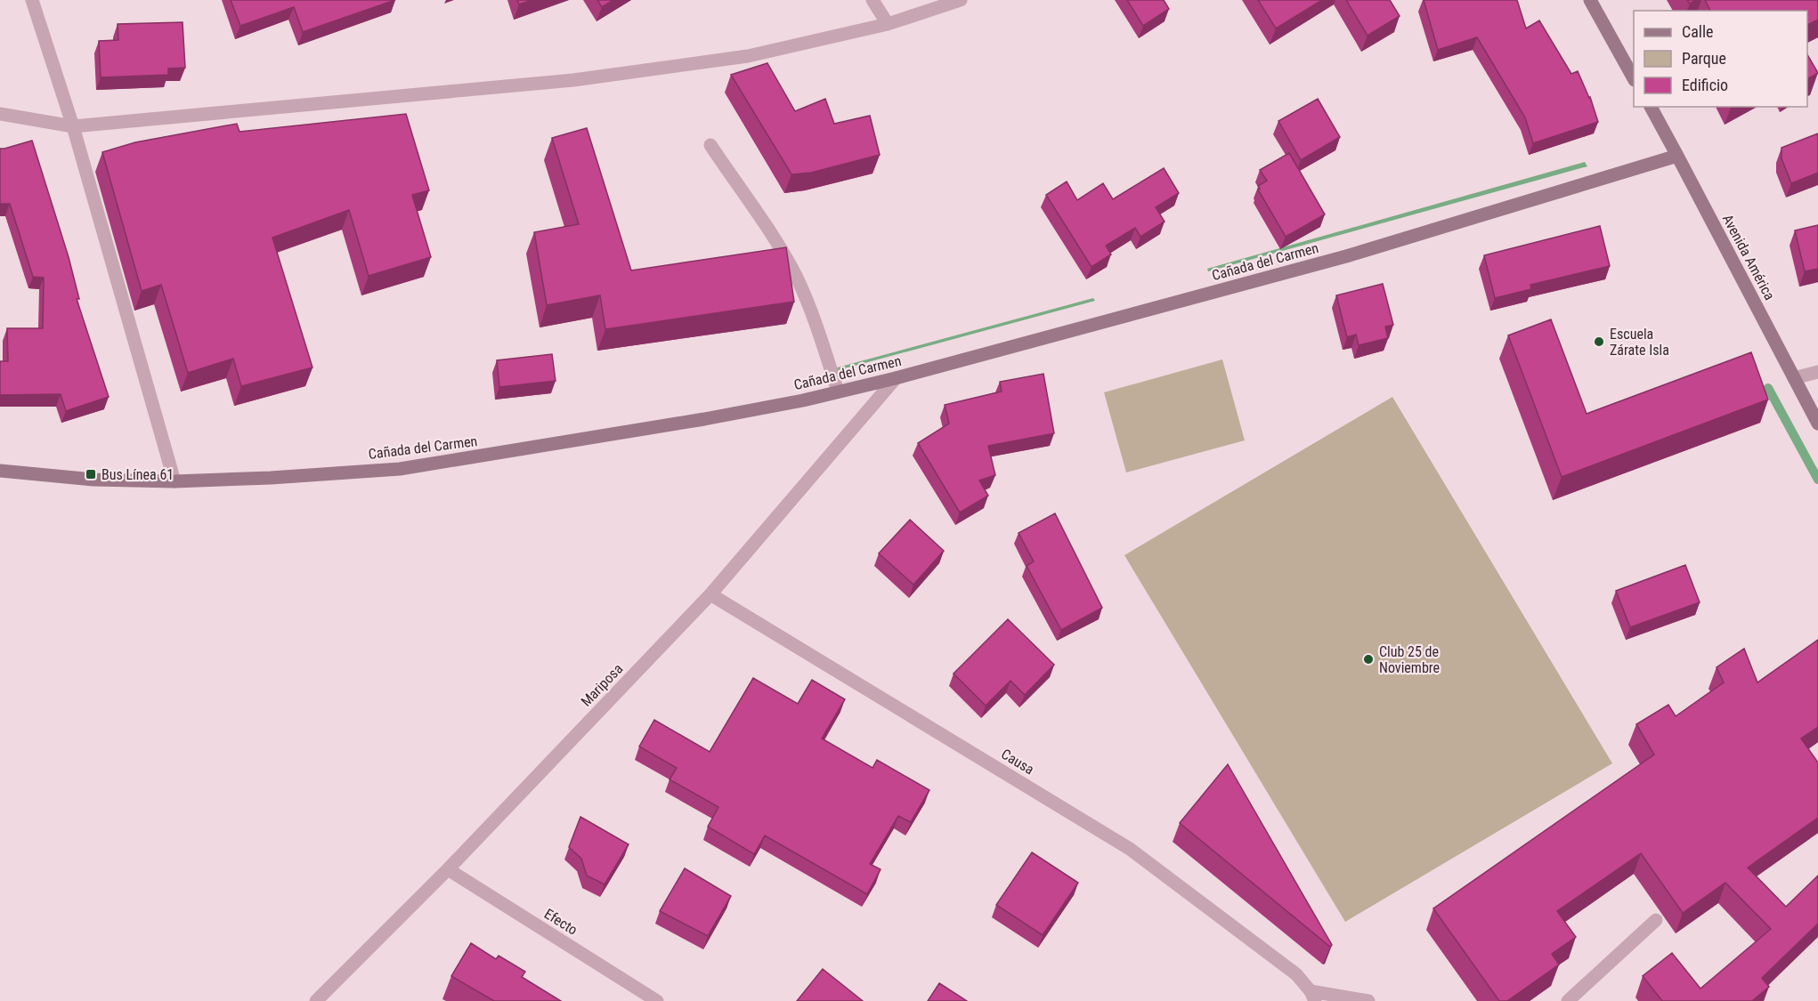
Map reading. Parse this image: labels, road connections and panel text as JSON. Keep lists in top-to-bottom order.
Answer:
{
  "streets": {
    "street": [
      "Avenida América",
      "Cañada del Carmen",
      "Mariposa",
      "Causa",
      "Efecto"
    ]
  },
  "crossings": [
    ["Avenida América", "Cañada del Carmen"],
    ["Cañada del Carmen", "Mariposa"],
    ["Mariposa", "Causa"],
    ["Mariposa", "Efecto"]
  ],
  "places": {
    "other": ["Escuela Zárate Isla", "Club 25 de Noviembre"],
    "transit": ["Bus Línea 61"]
  },
  "legend": ["Calle", "Parque", "Edificio"]
}
